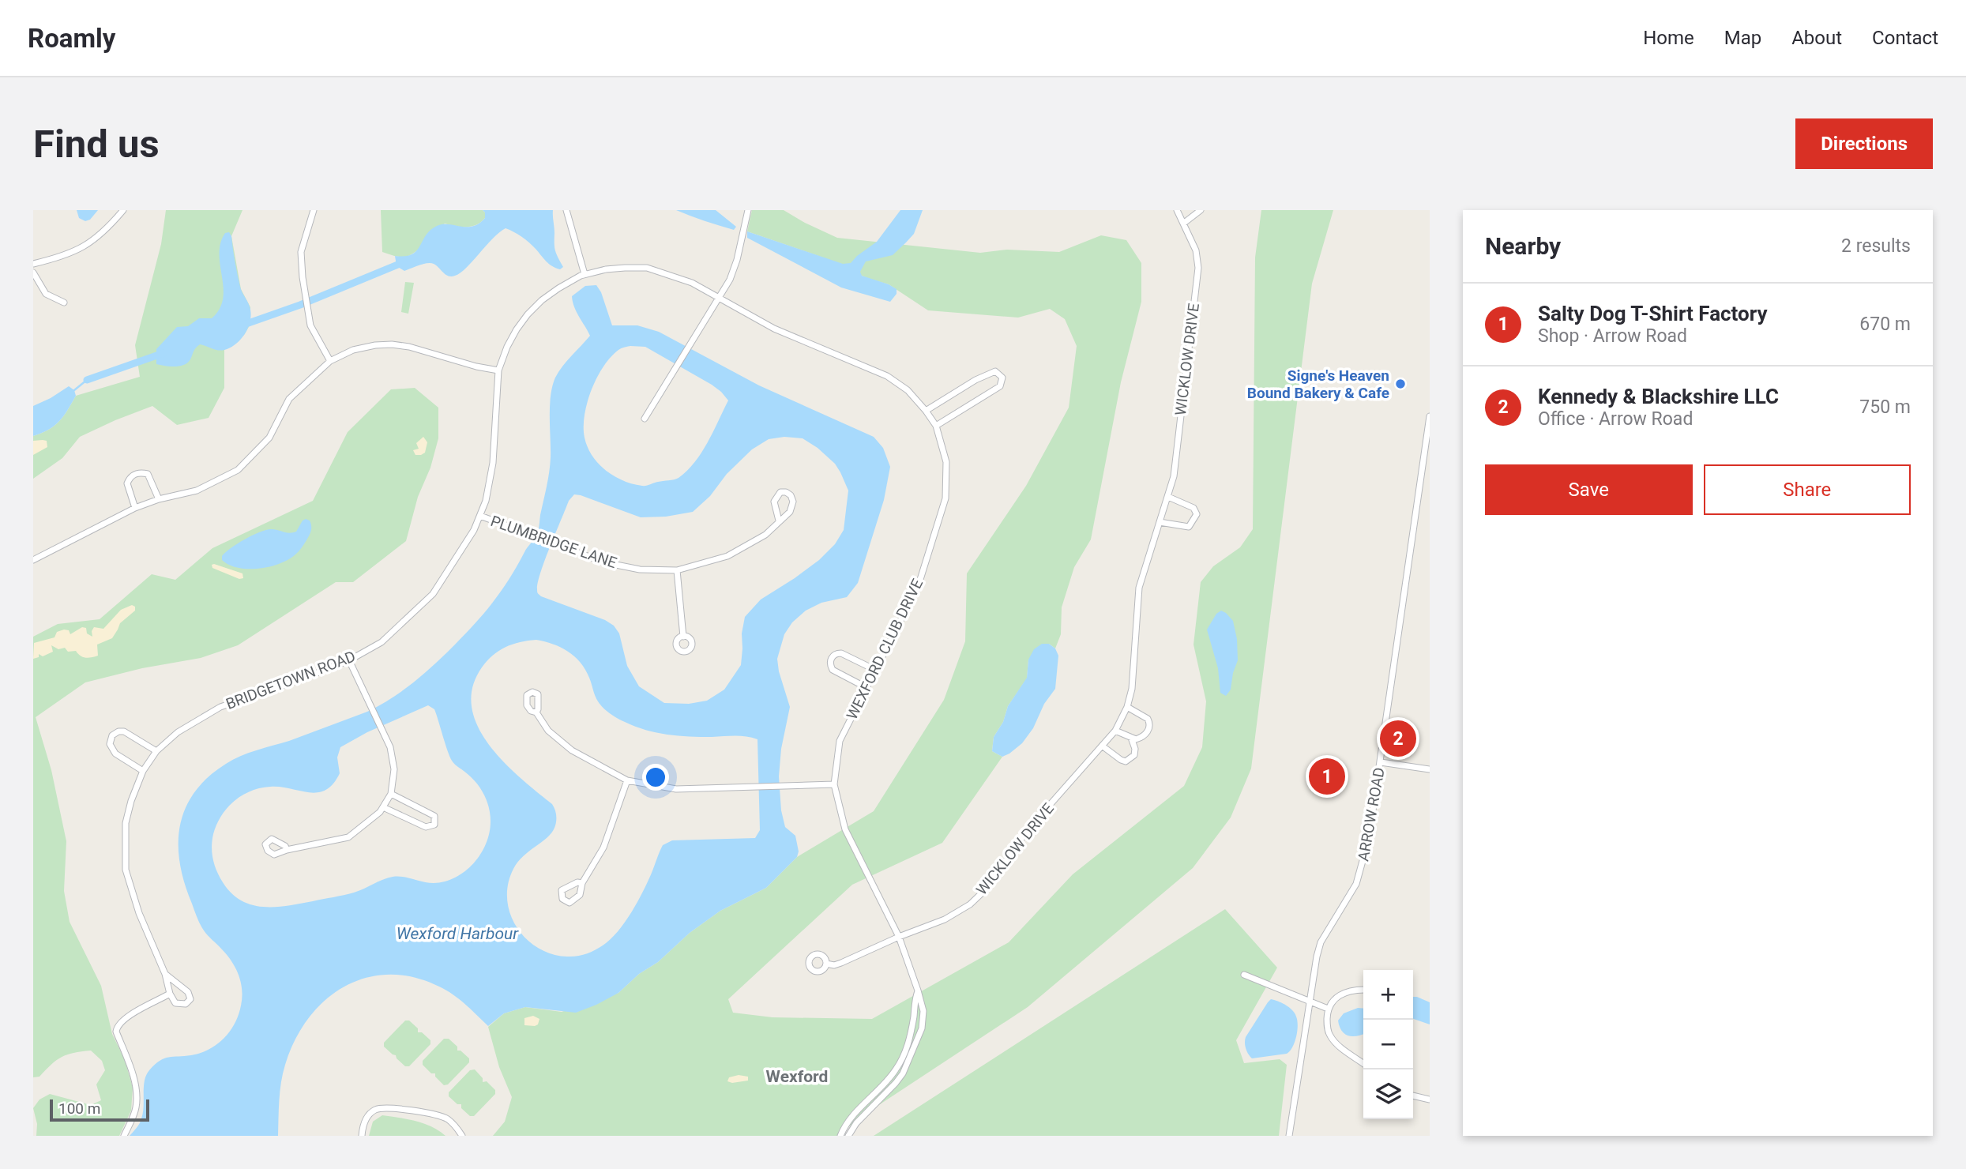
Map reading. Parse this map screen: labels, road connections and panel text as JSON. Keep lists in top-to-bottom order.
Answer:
{
  "streets": {
    "street": [
      "WICKLOW DRIVE",
      "PLUMBRIDGE LANE",
      "WEXFORD CLUB DRIVE",
      "BRIDGETOWN ROAD",
      "ARROW ROAD"
    ]
  },
  "crossings": [
    ["WICKLOW DRIVE", "WEXFORD CLUB DRIVE"],
    ["PLUMBRIDGE LANE", "BRIDGETOWN ROAD"],
    ["WEXFORD CLUB DRIVE", "BRIDGETOWN ROAD"]
  ],
  "districts": ["Wexford"],
  "water": ["Wexford Harbour"],
  "places": ["Signe's Heaven Bound Bakery & Cafe"],
  "scale_bar": "100 m",
  "page": {
    "header": "Roamly",
    "nav": [
      "Home",
      "Map",
      "About",
      "Contact"
    ],
    "buttons": [
      "Directions",
      ["Save", "Share"]
    ],
    "title": "Find us",
    "heading": ["Nearby", "2 results"],
    "list": [
      {
        "mark": "1",
        "name": "Salty Dog T-Shirt Factory",
        "note": "Shop · Arrow Road",
        "value": "670 m"
      },
      {
        "mark": "2",
        "name": "Kennedy & Blackshire LLC",
        "note": "Office · Arrow Road",
        "value": "750 m"
      }
    ],
    "pins": ["2", "1"],
    "map_buttons": ["+", "−"],
    "scale": "100 m"
  }
}
